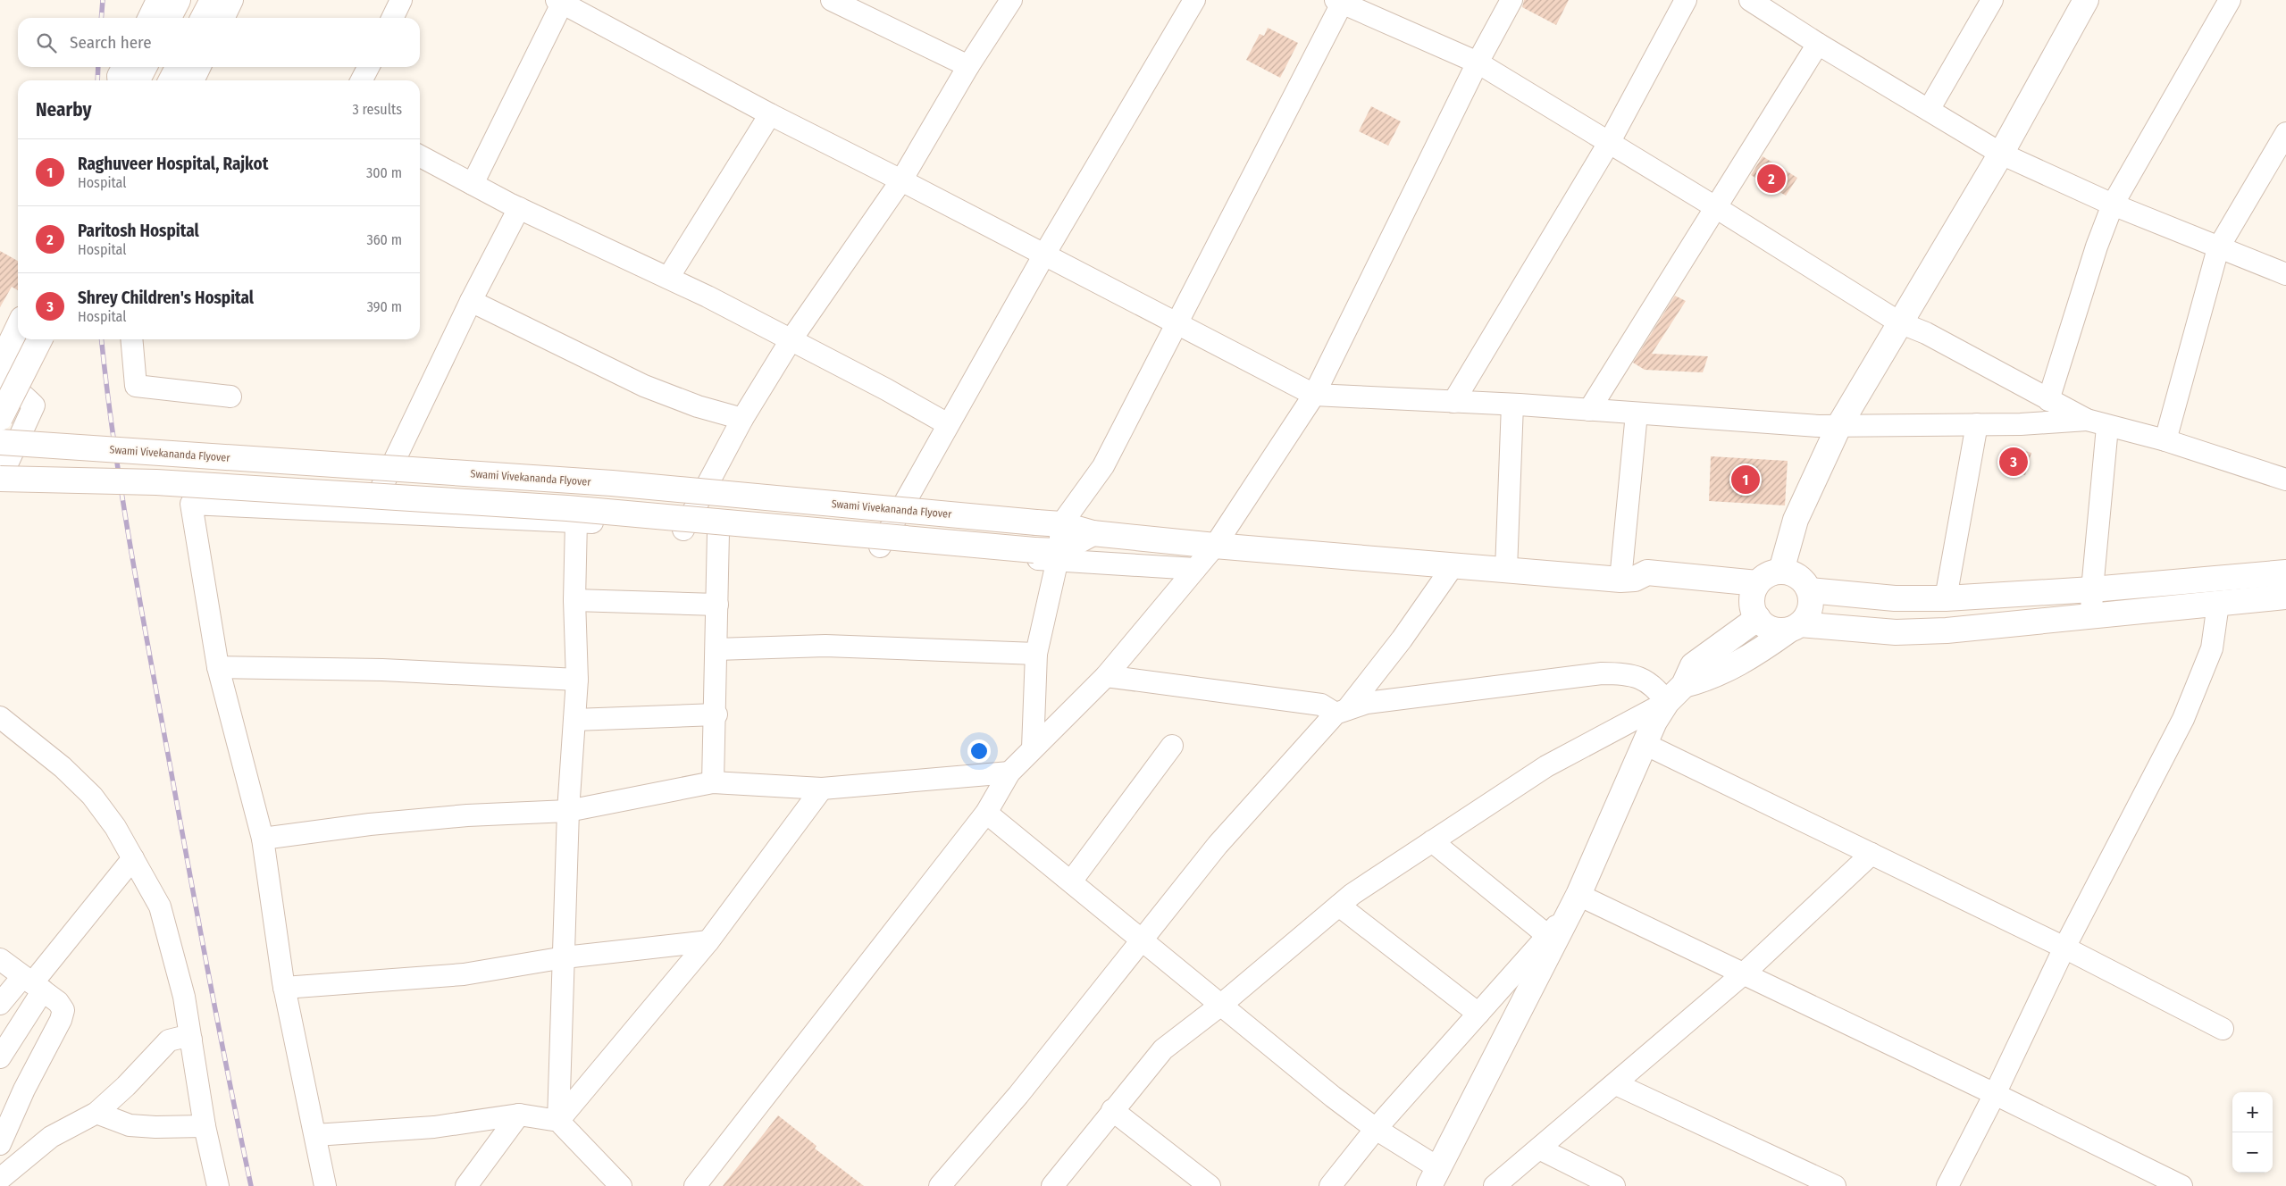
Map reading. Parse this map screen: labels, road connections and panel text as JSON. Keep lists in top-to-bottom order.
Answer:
{
  "streets": {
    "main road": ["Swami Vivekananda Flyover"]
  },
  "page": {
    "search": "Search here",
    "heading": ["Nearby", "3 results"],
    "list": [
      {
        "mark": "1",
        "name": "Raghuveer Hospital, Rajkot",
        "note": "Hospital",
        "value": "300 m"
      },
      {
        "mark": "2",
        "name": "Paritosh Hospital",
        "note": "Hospital",
        "value": "360 m"
      },
      {
        "mark": "3",
        "name": "Shrey Children's Hospital",
        "note": "Hospital",
        "value": "390 m"
      }
    ],
    "pins": ["2", "3", "1"],
    "map_buttons": ["+", "−"]
  }
}
